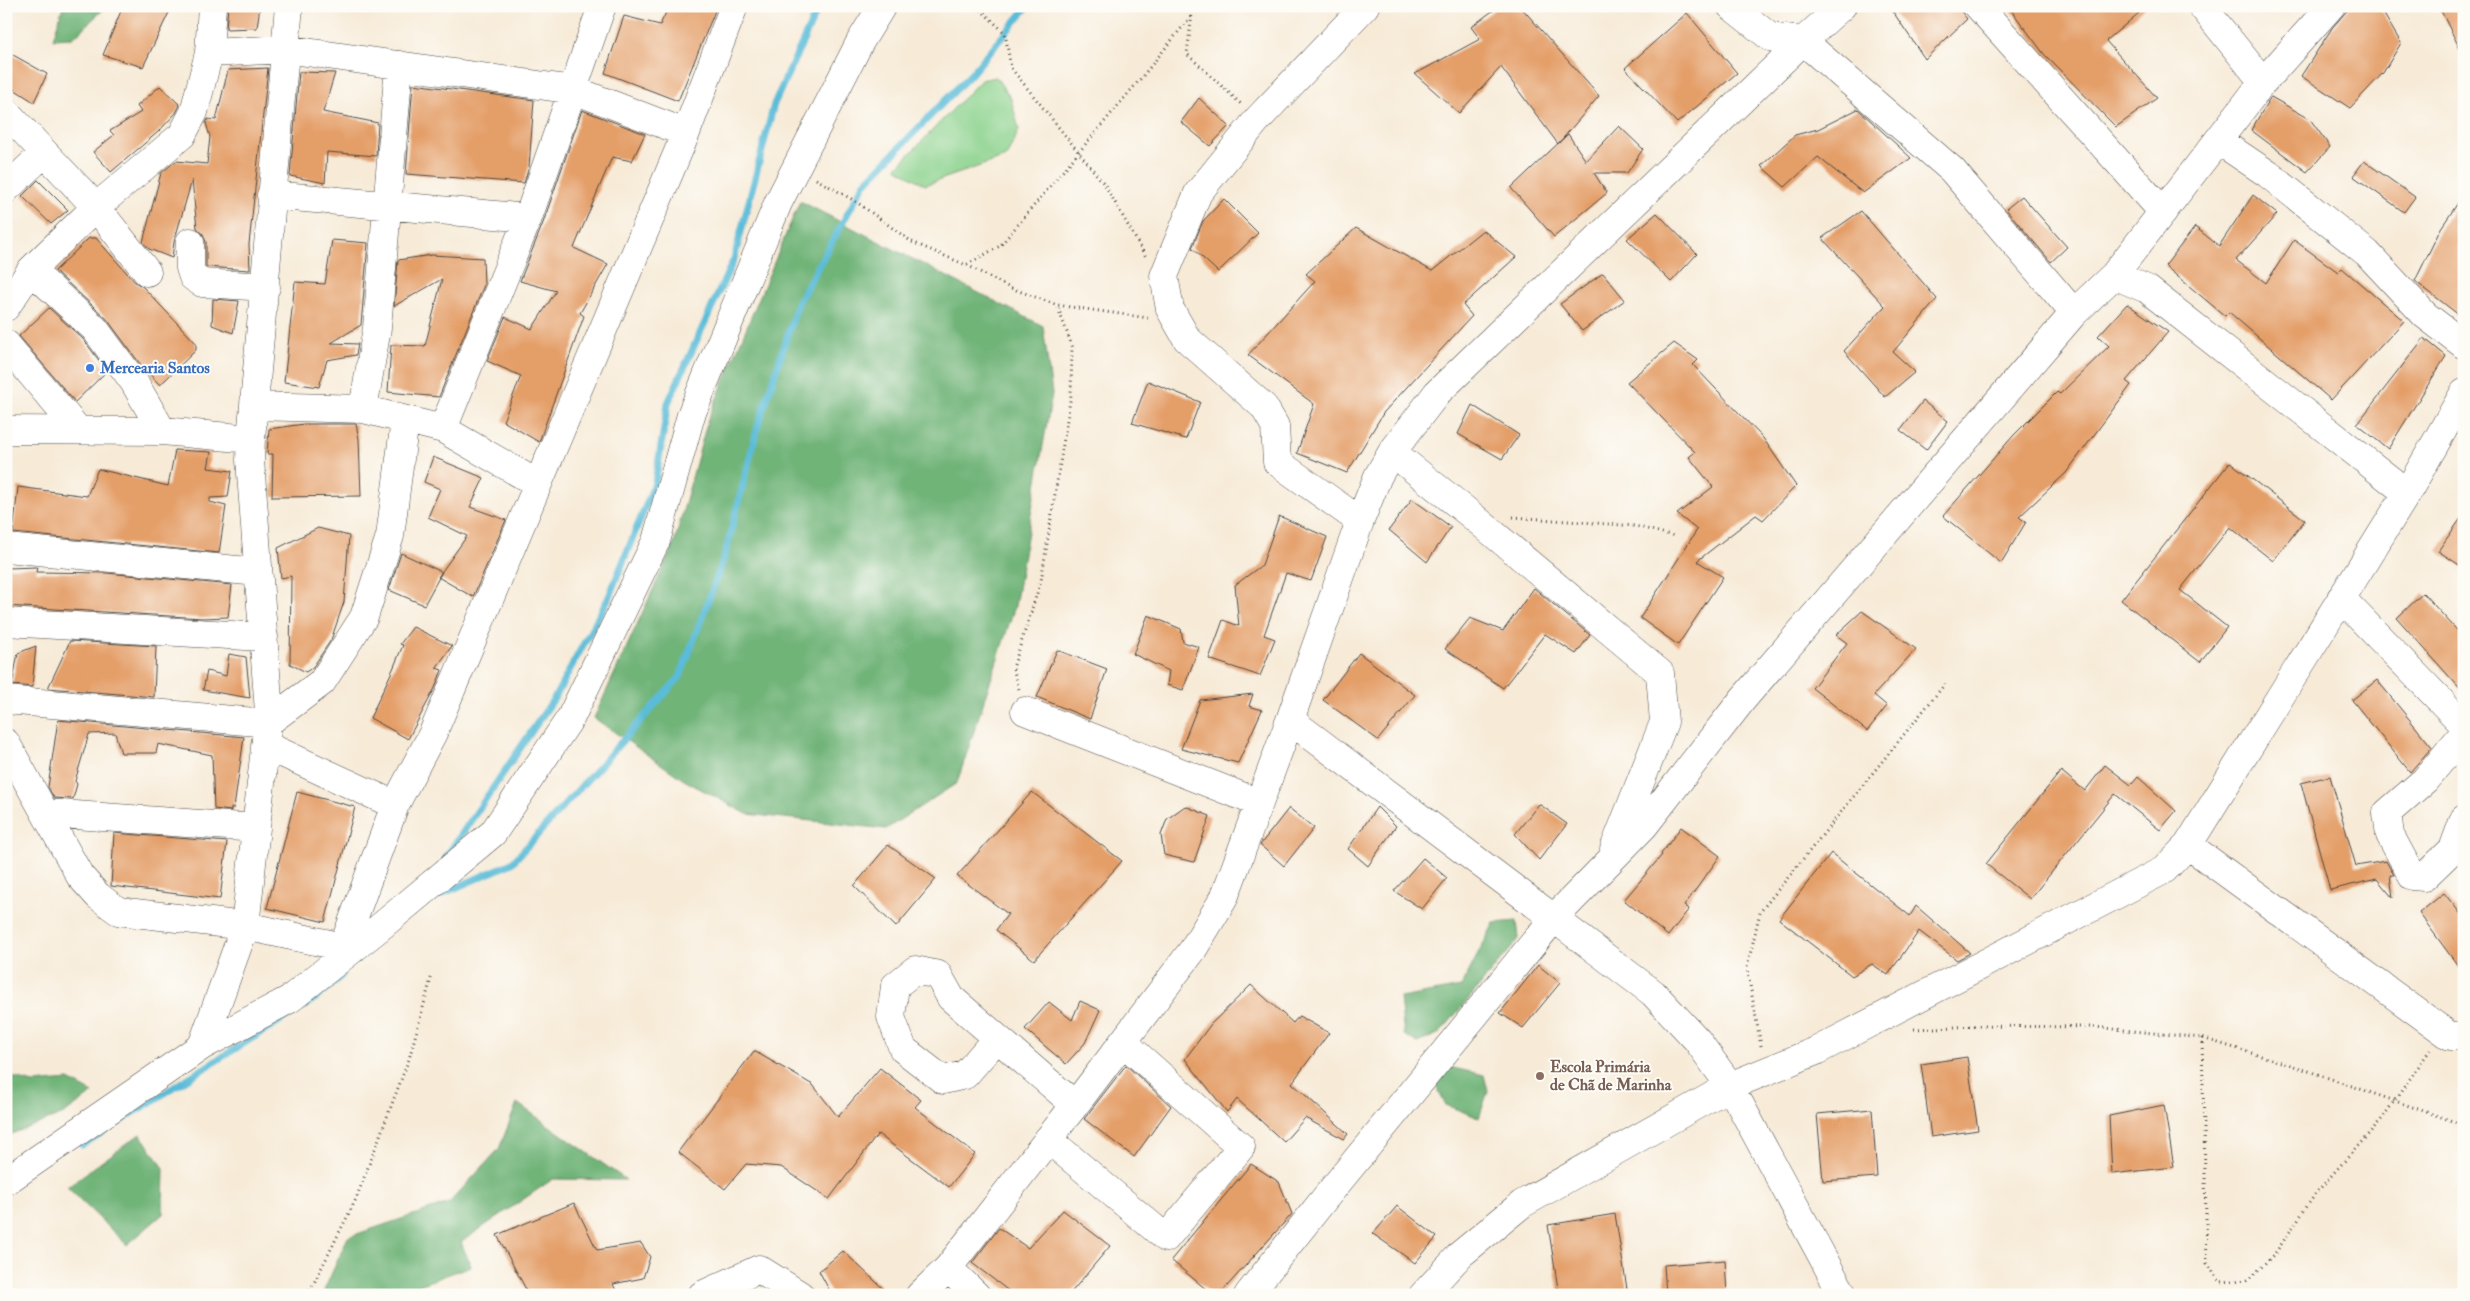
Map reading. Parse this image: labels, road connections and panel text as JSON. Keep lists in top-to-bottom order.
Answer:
{
  "places": ["Mercearia Santos", "Escola Primária de Chã de Marinha"]
}
